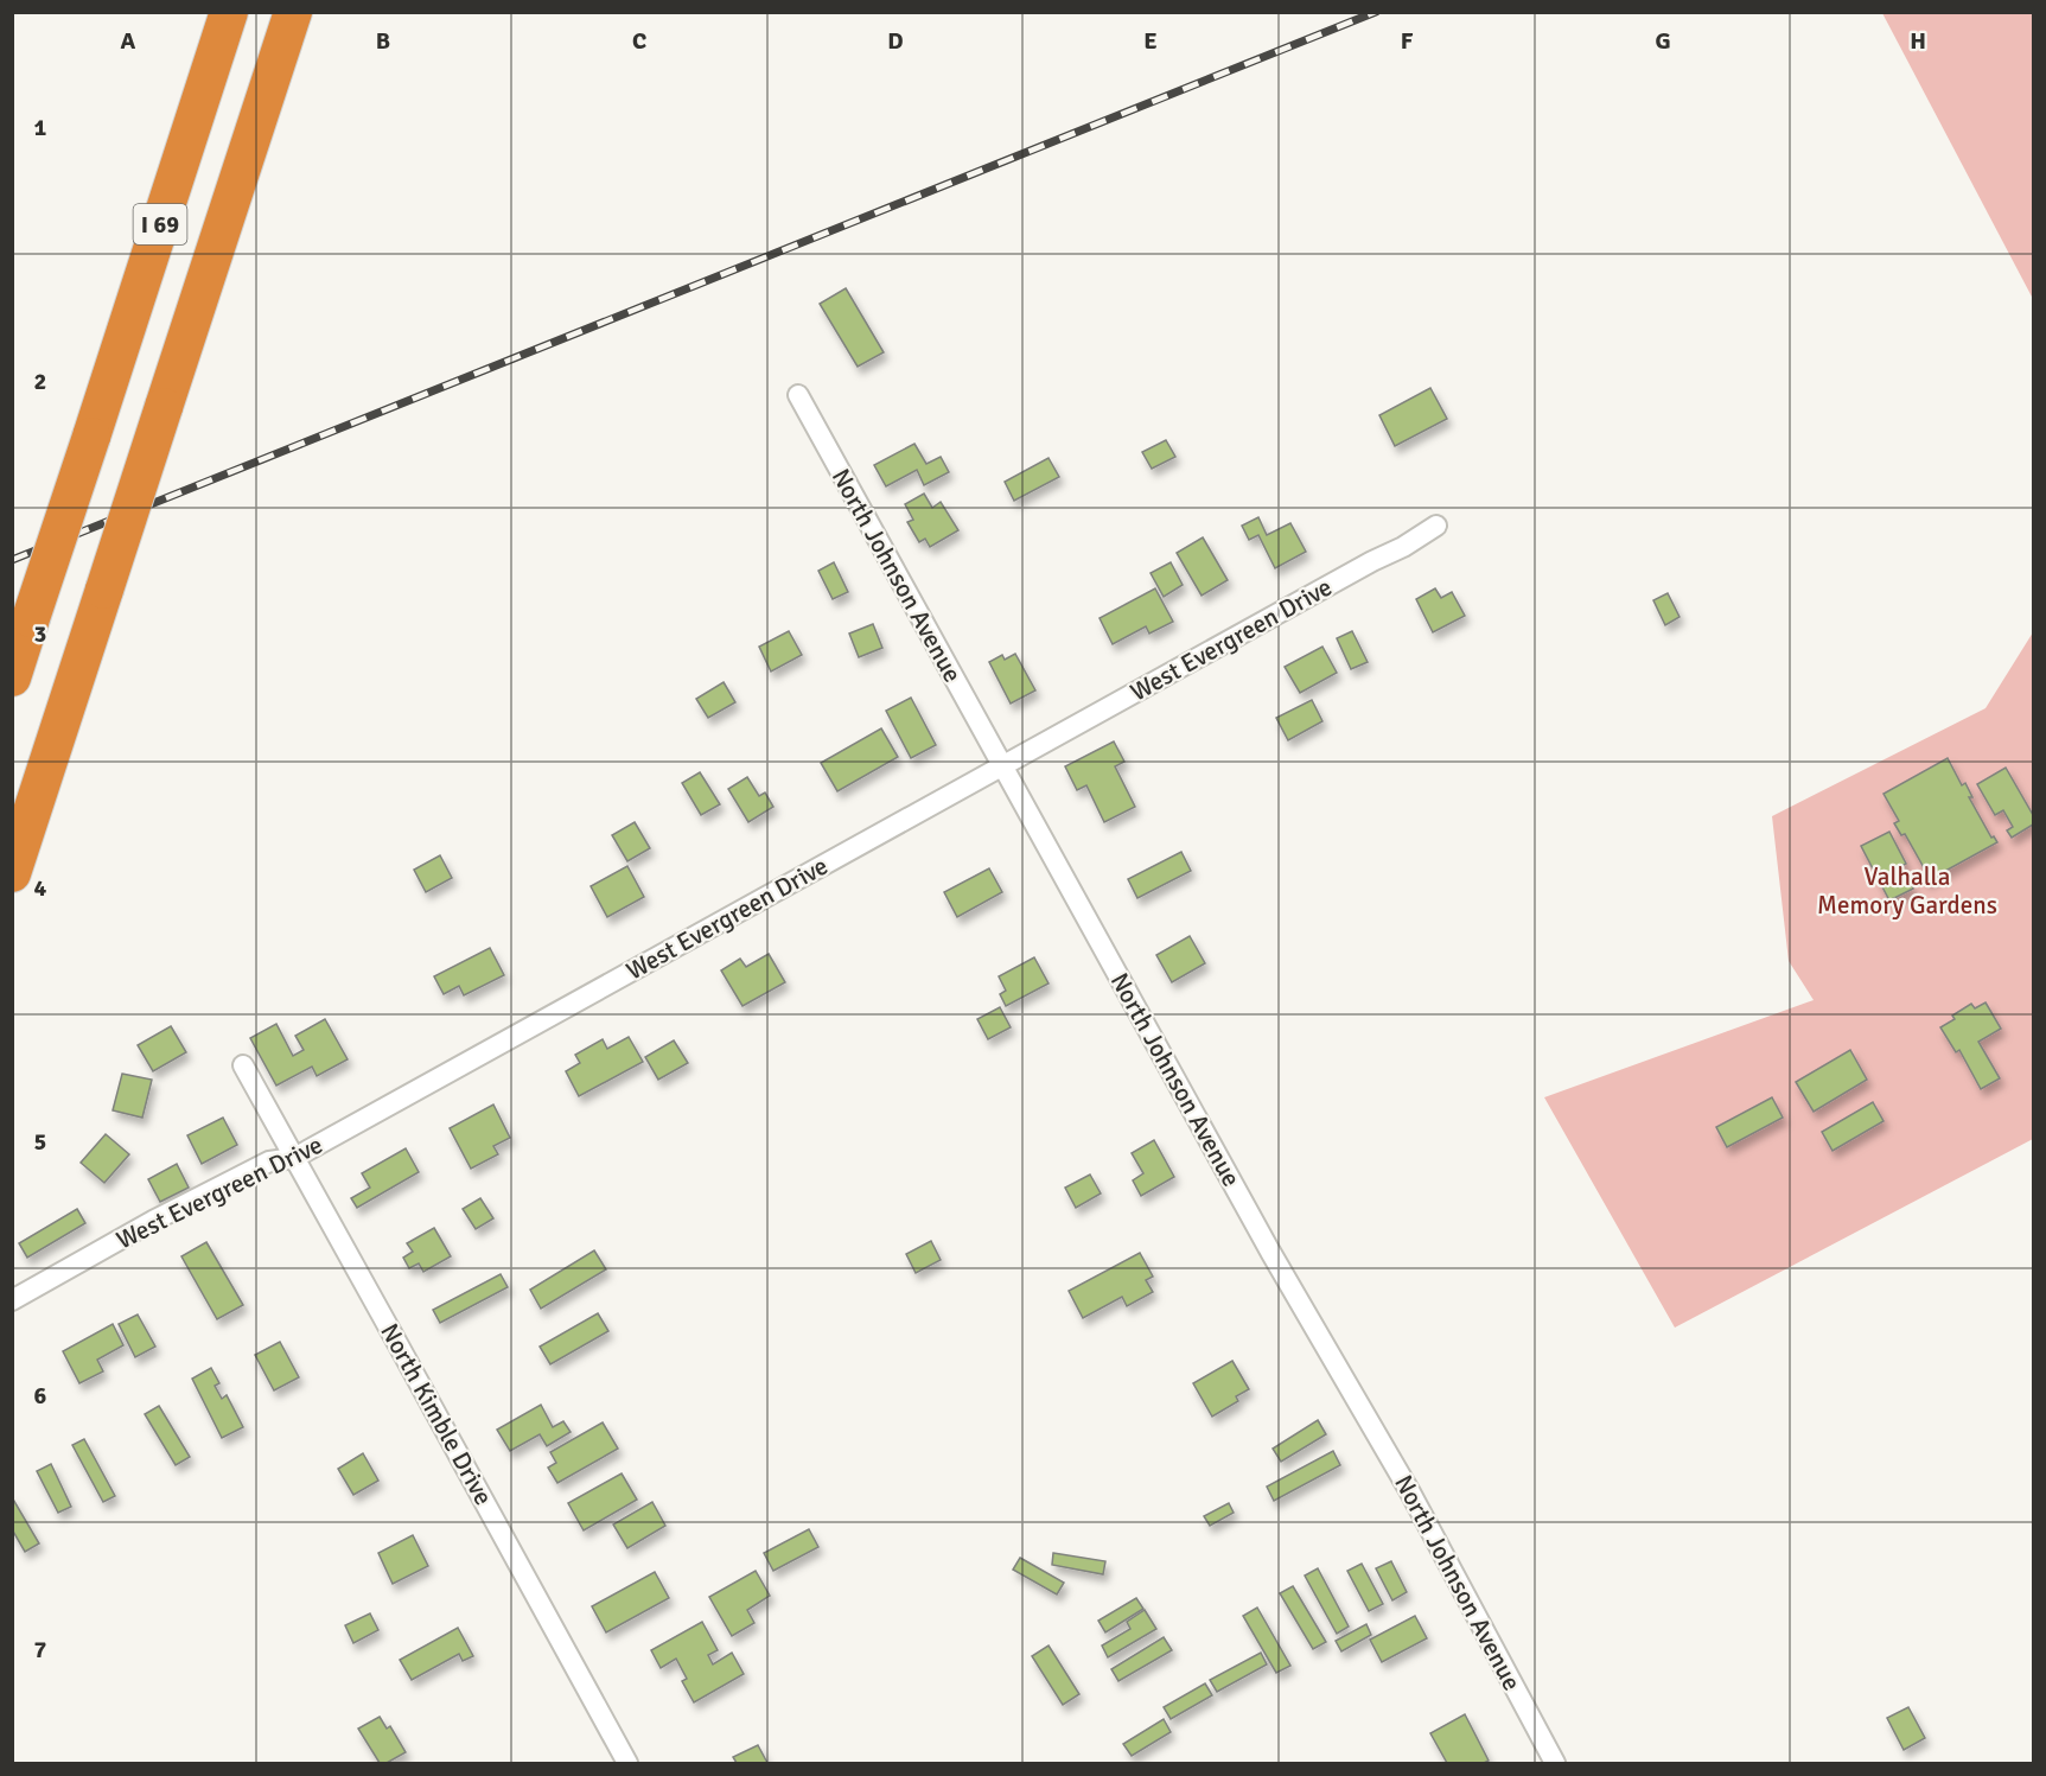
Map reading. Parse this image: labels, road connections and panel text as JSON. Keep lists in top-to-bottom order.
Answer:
{
  "streets": {
    "highway": ["I 69"],
    "street": ["North Johnson Avenue", "West Evergreen Drive", "North Kimble Drive"]
  },
  "crossings": [
    ["North Johnson Avenue", "West Evergreen Drive"],
    ["West Evergreen Drive", "North Kimble Drive"]
  ],
  "parks": ["Valhalla Memory Gardens"],
  "grid": {
    "columns": [
      "A",
      "B",
      "C",
      "D",
      "E",
      "F",
      "G",
      "H"
    ],
    "rows": [
      "1",
      "2",
      "3",
      "4",
      "5",
      "6",
      "7"
    ]
  }
}
